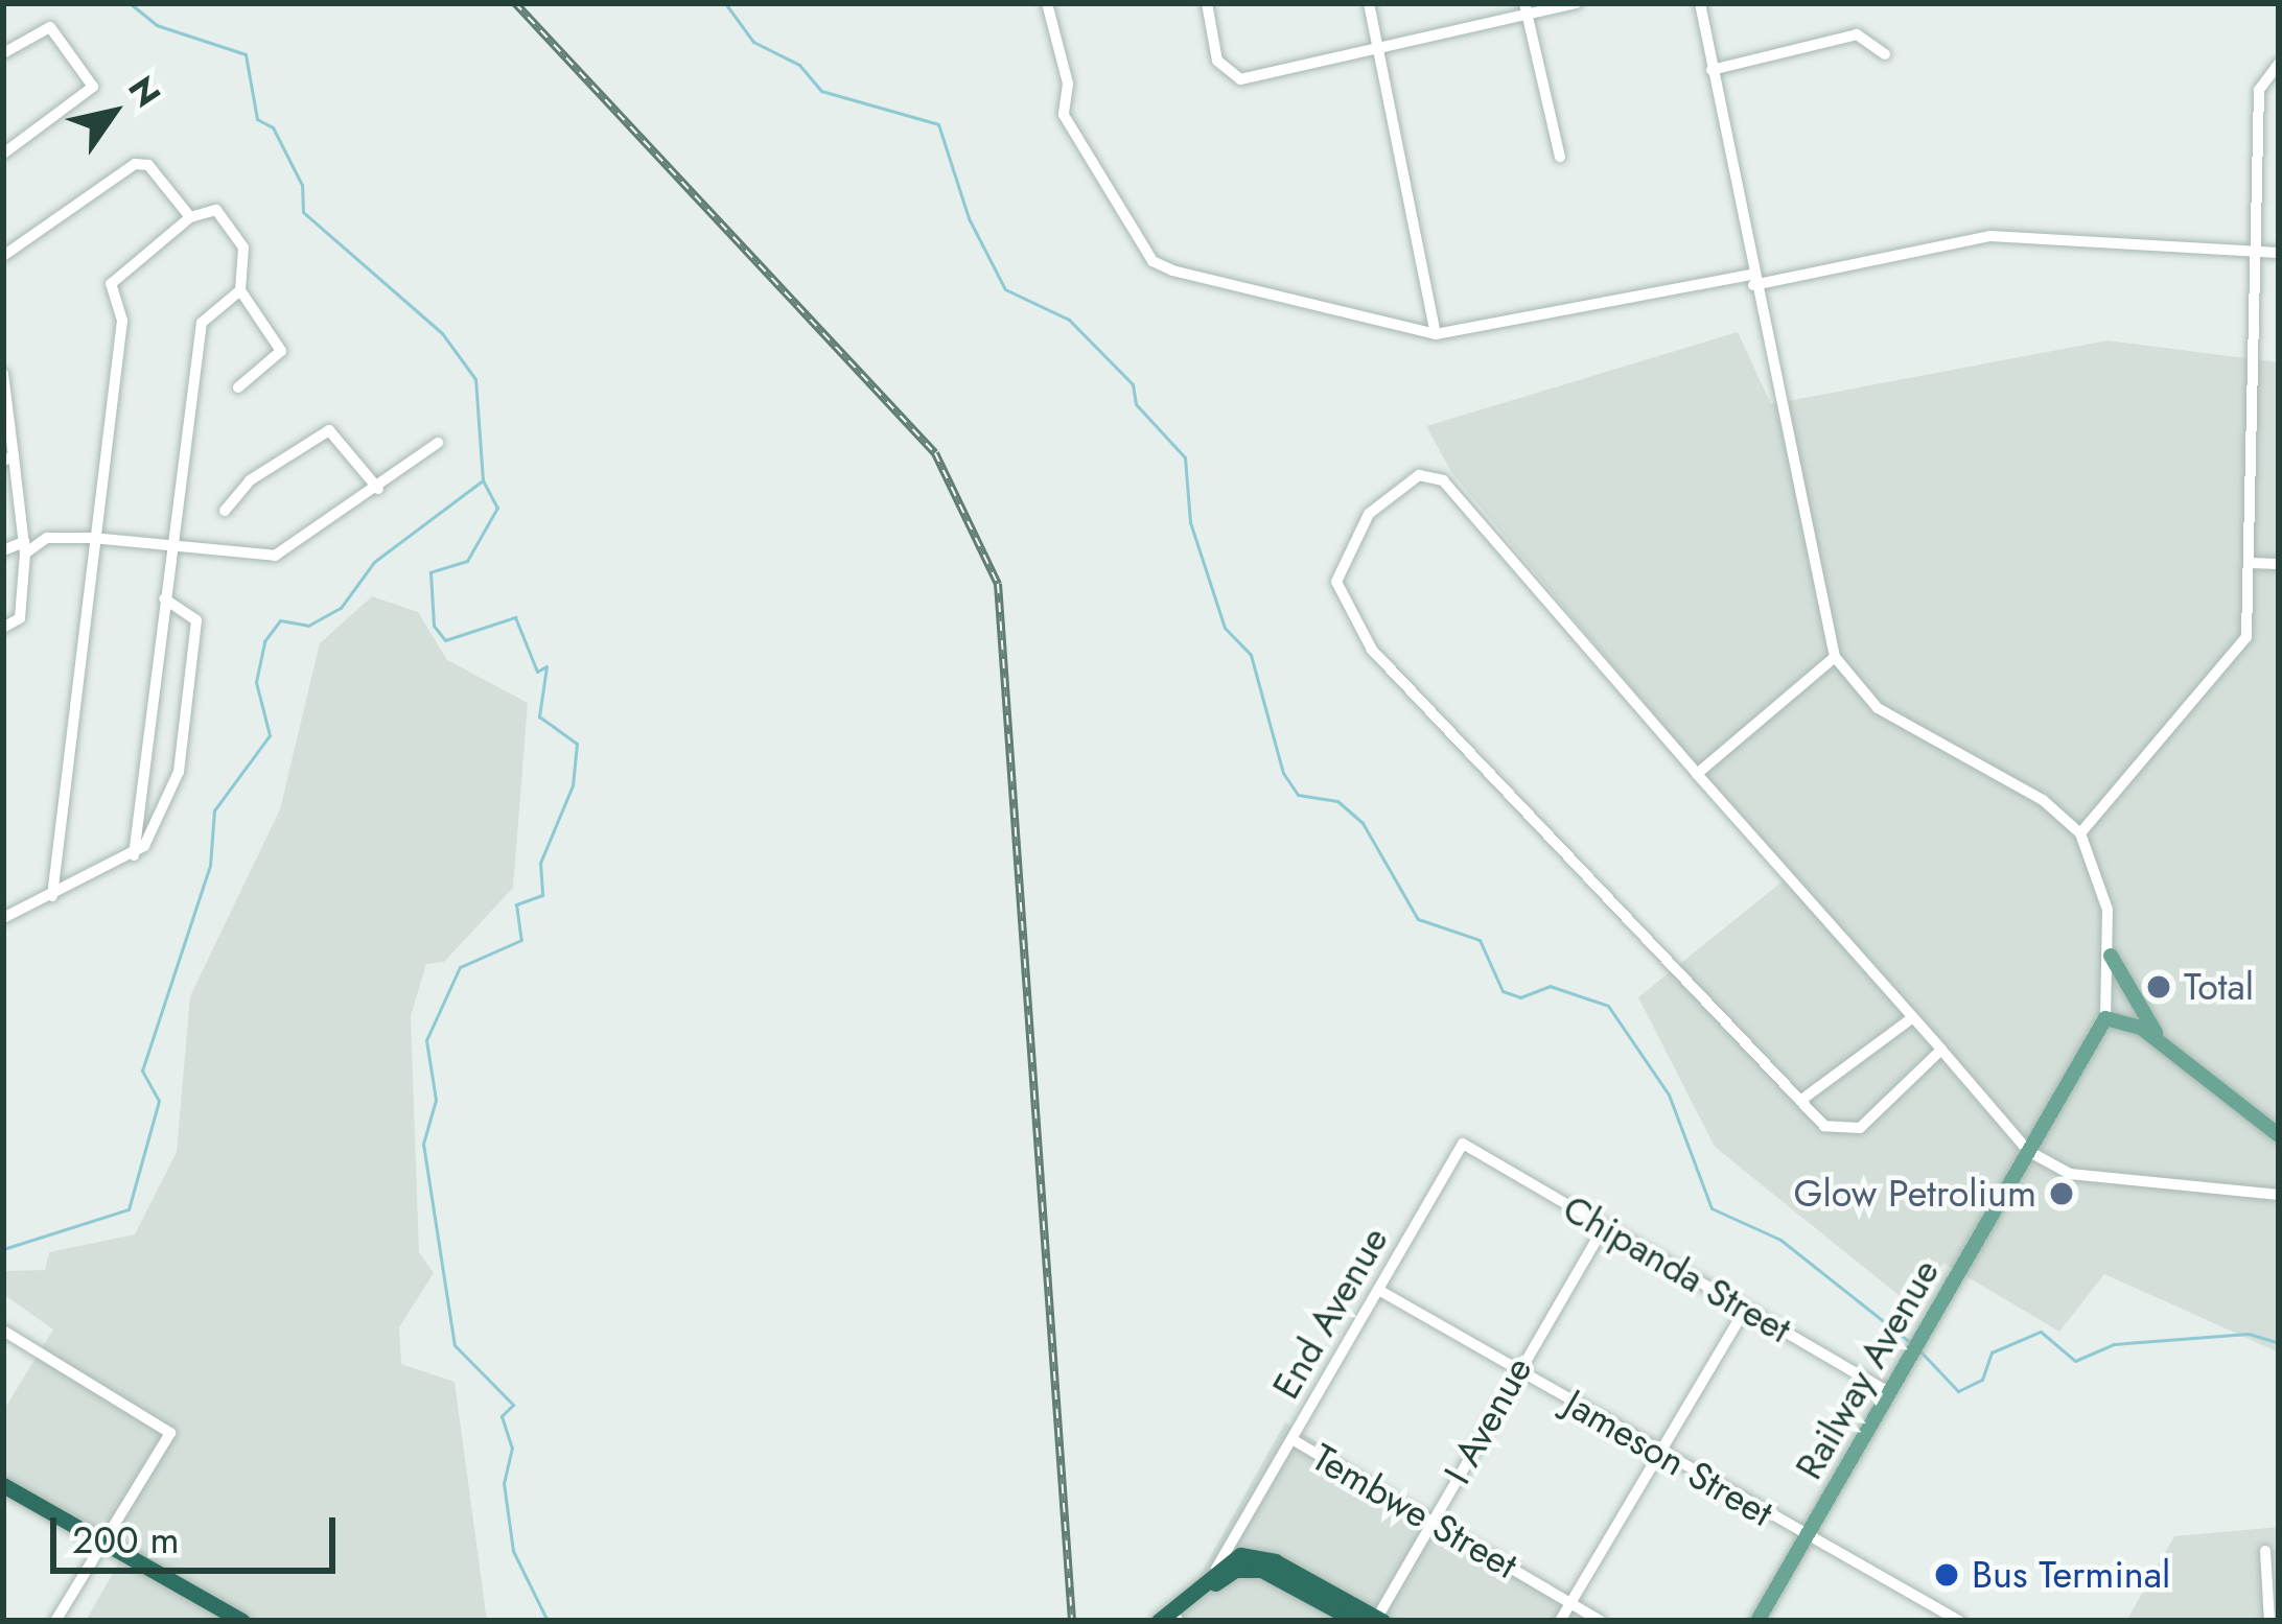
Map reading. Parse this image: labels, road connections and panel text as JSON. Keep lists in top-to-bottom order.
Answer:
{
  "streets": {
    "highway": ["End Avenue"],
    "main road": ["Railway Avenue"],
    "street": [
      "Chipanda Street",
      "I Avenue",
      "Jameson Street",
      "Tembwe Street"
    ]
  },
  "crossings": [
    ["Chipanda Street", "End Avenue"],
    ["Chipanda Street", "Railway Avenue"],
    ["Chipanda Street", "I Avenue"],
    ["End Avenue", "Jameson Street"],
    ["End Avenue", "Tembwe Street"],
    ["Railway Avenue", "Jameson Street"],
    ["I Avenue", "Jameson Street"],
    ["I Avenue", "Tembwe Street"]
  ],
  "places": ["Total", "Glow Petrolium", "Bus Terminal"],
  "scale_bar": "200 m",
  "north": "top right"
}
